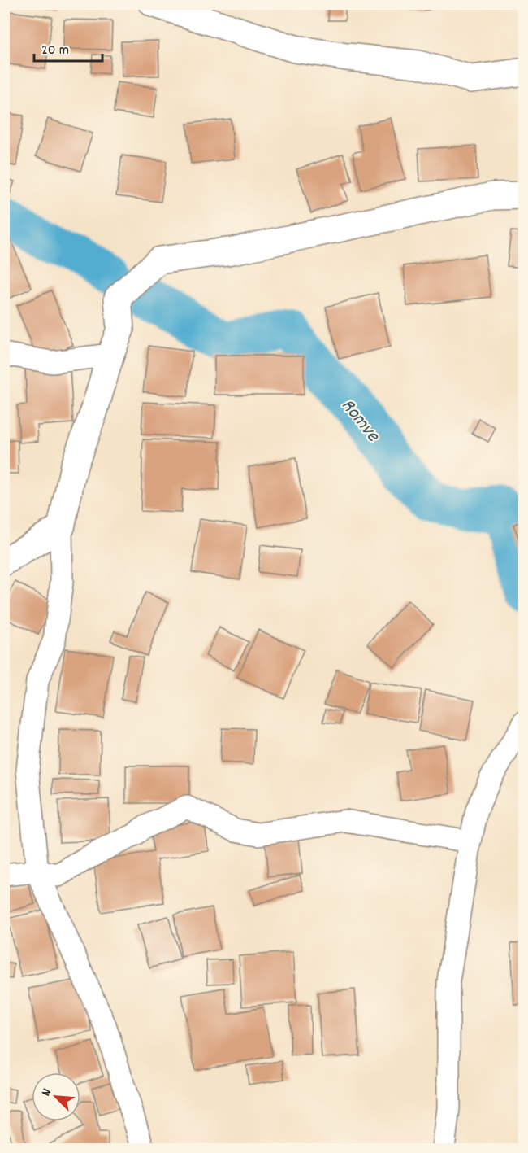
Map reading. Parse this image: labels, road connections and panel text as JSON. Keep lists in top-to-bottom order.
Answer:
{
  "water": ["Romve"],
  "scale_bar": "20 m",
  "north": "top left"
}
